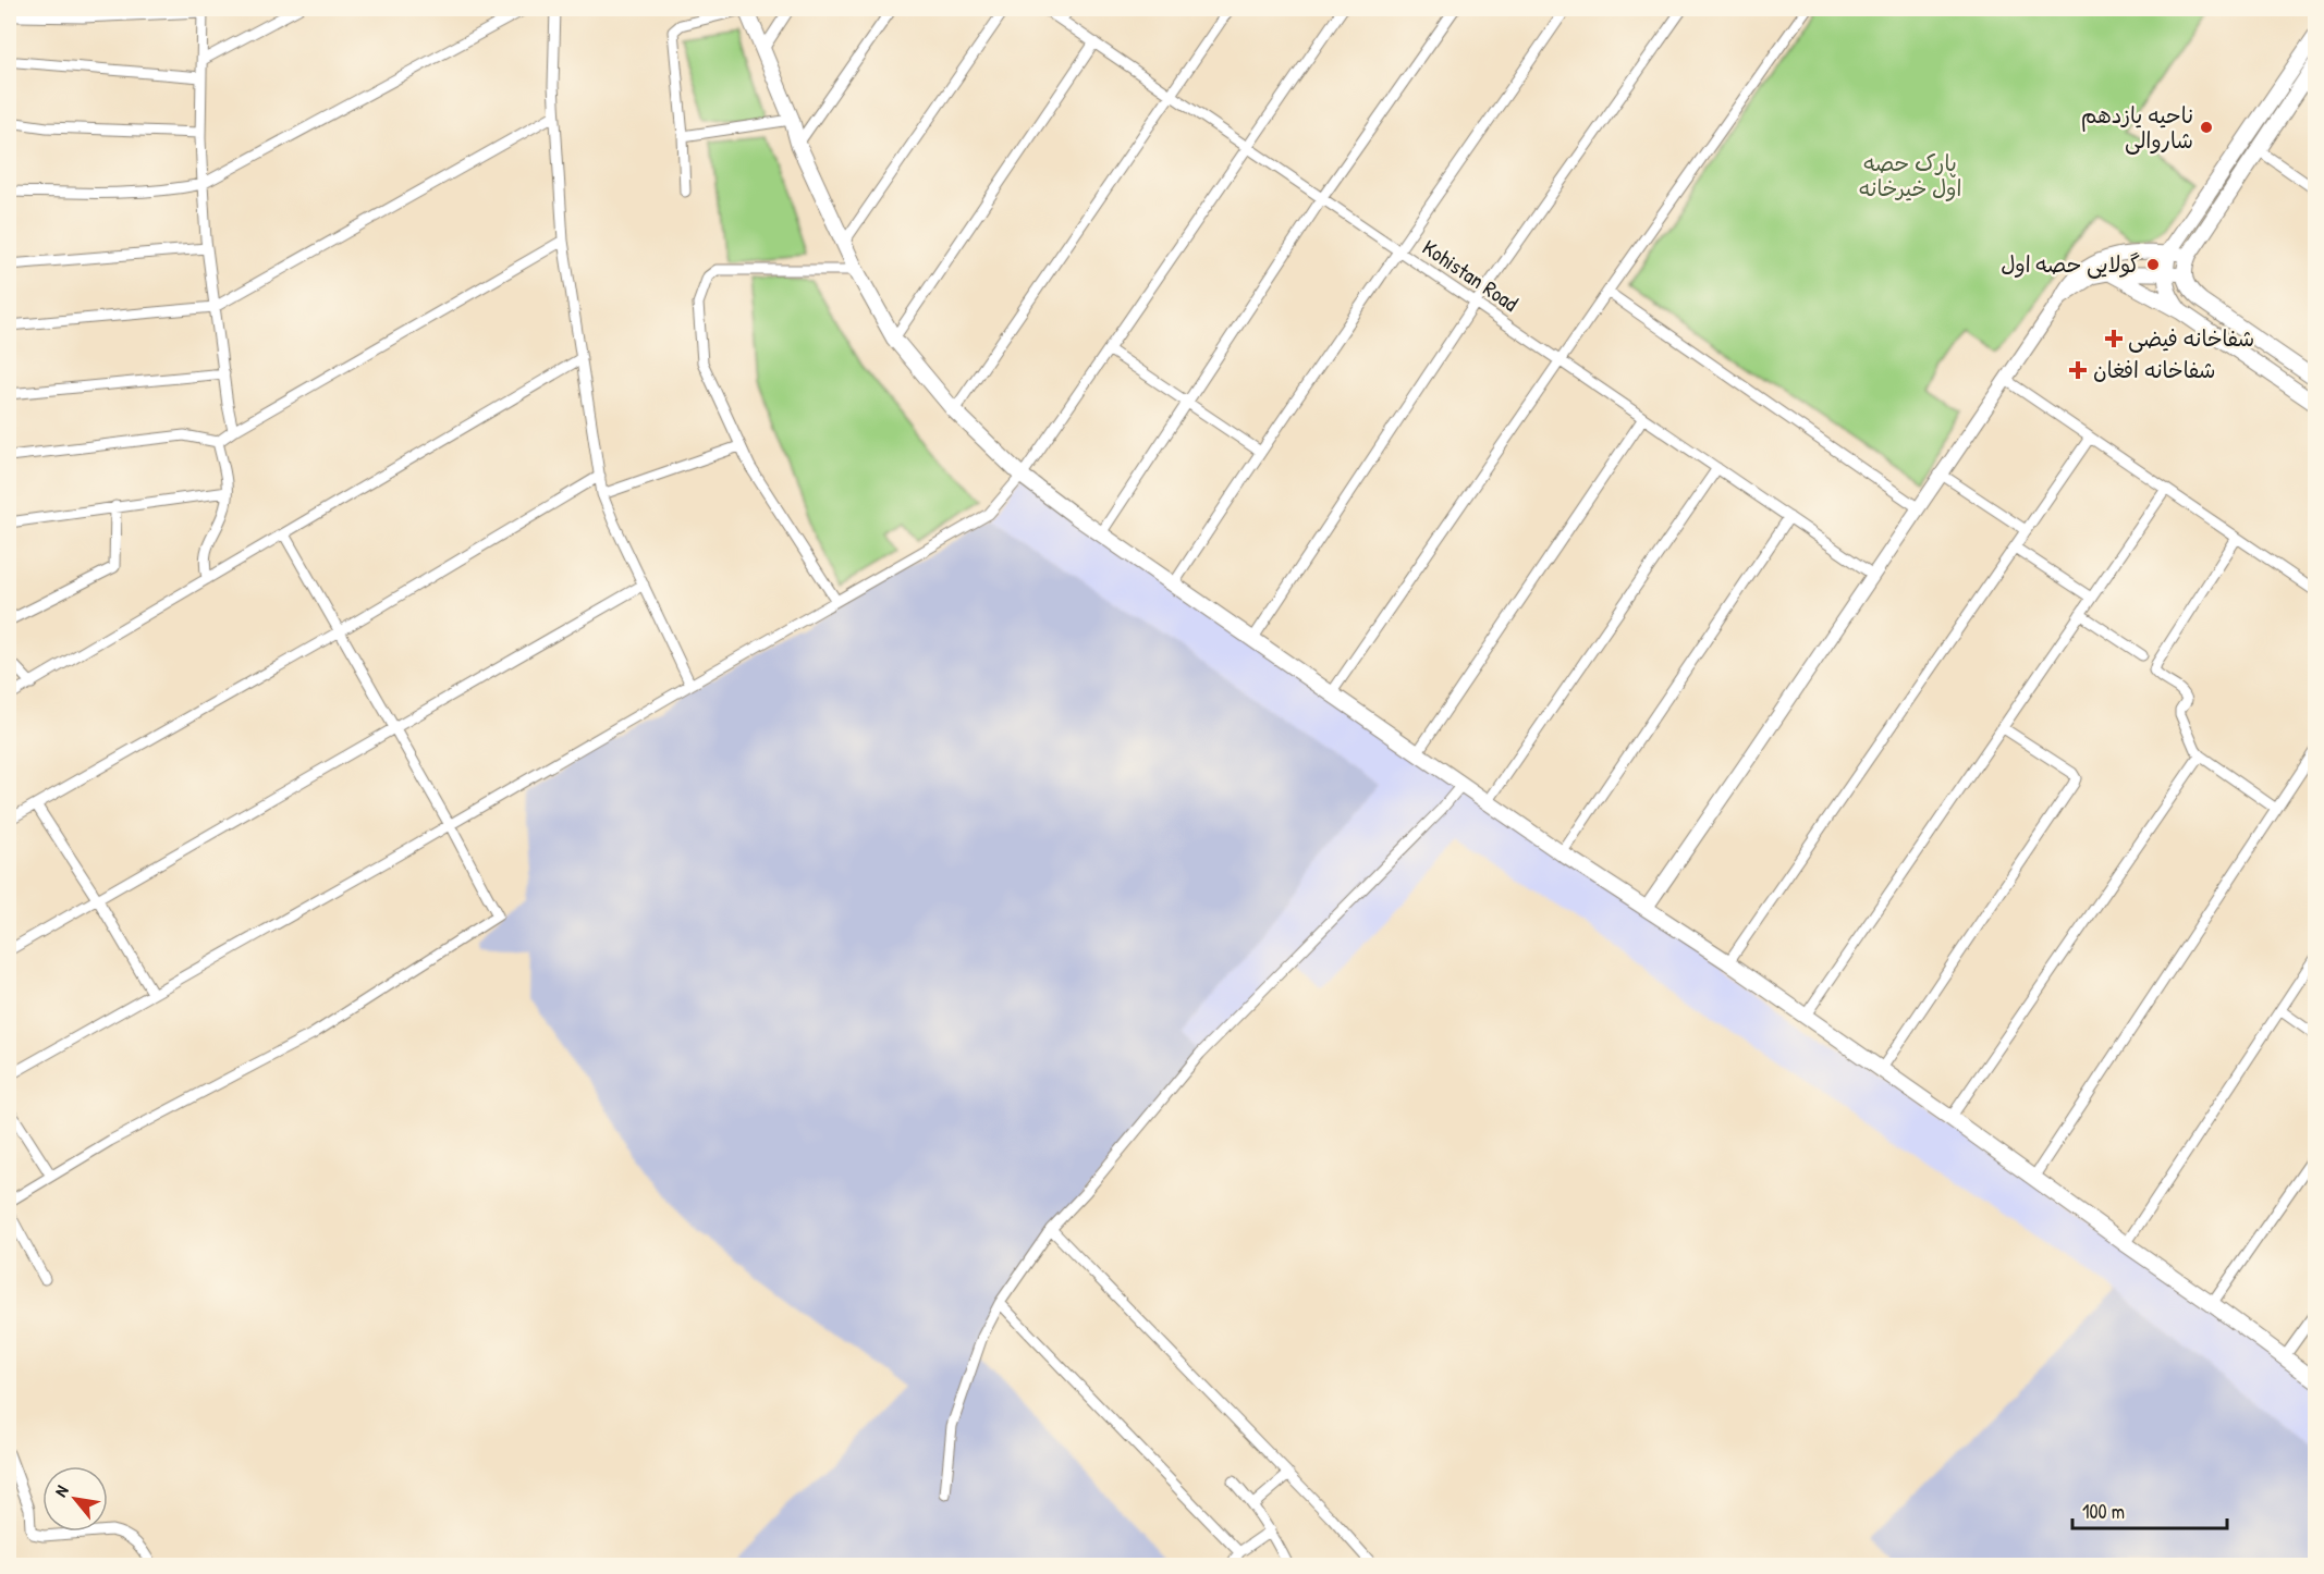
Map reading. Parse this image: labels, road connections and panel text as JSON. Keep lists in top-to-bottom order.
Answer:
{
  "streets": {
    "street": ["Kohistan Road"]
  },
  "parks": ["پارک حصه اول خیرخانه"],
  "places": {
    "other": ["ناحیه یازدهم شاروالی", "گولایی حصه اول"],
    "health": ["شفاخانه فیضی", "شفاخانه افغان"]
  },
  "scale_bar": "100 m",
  "north": "top left"
}
